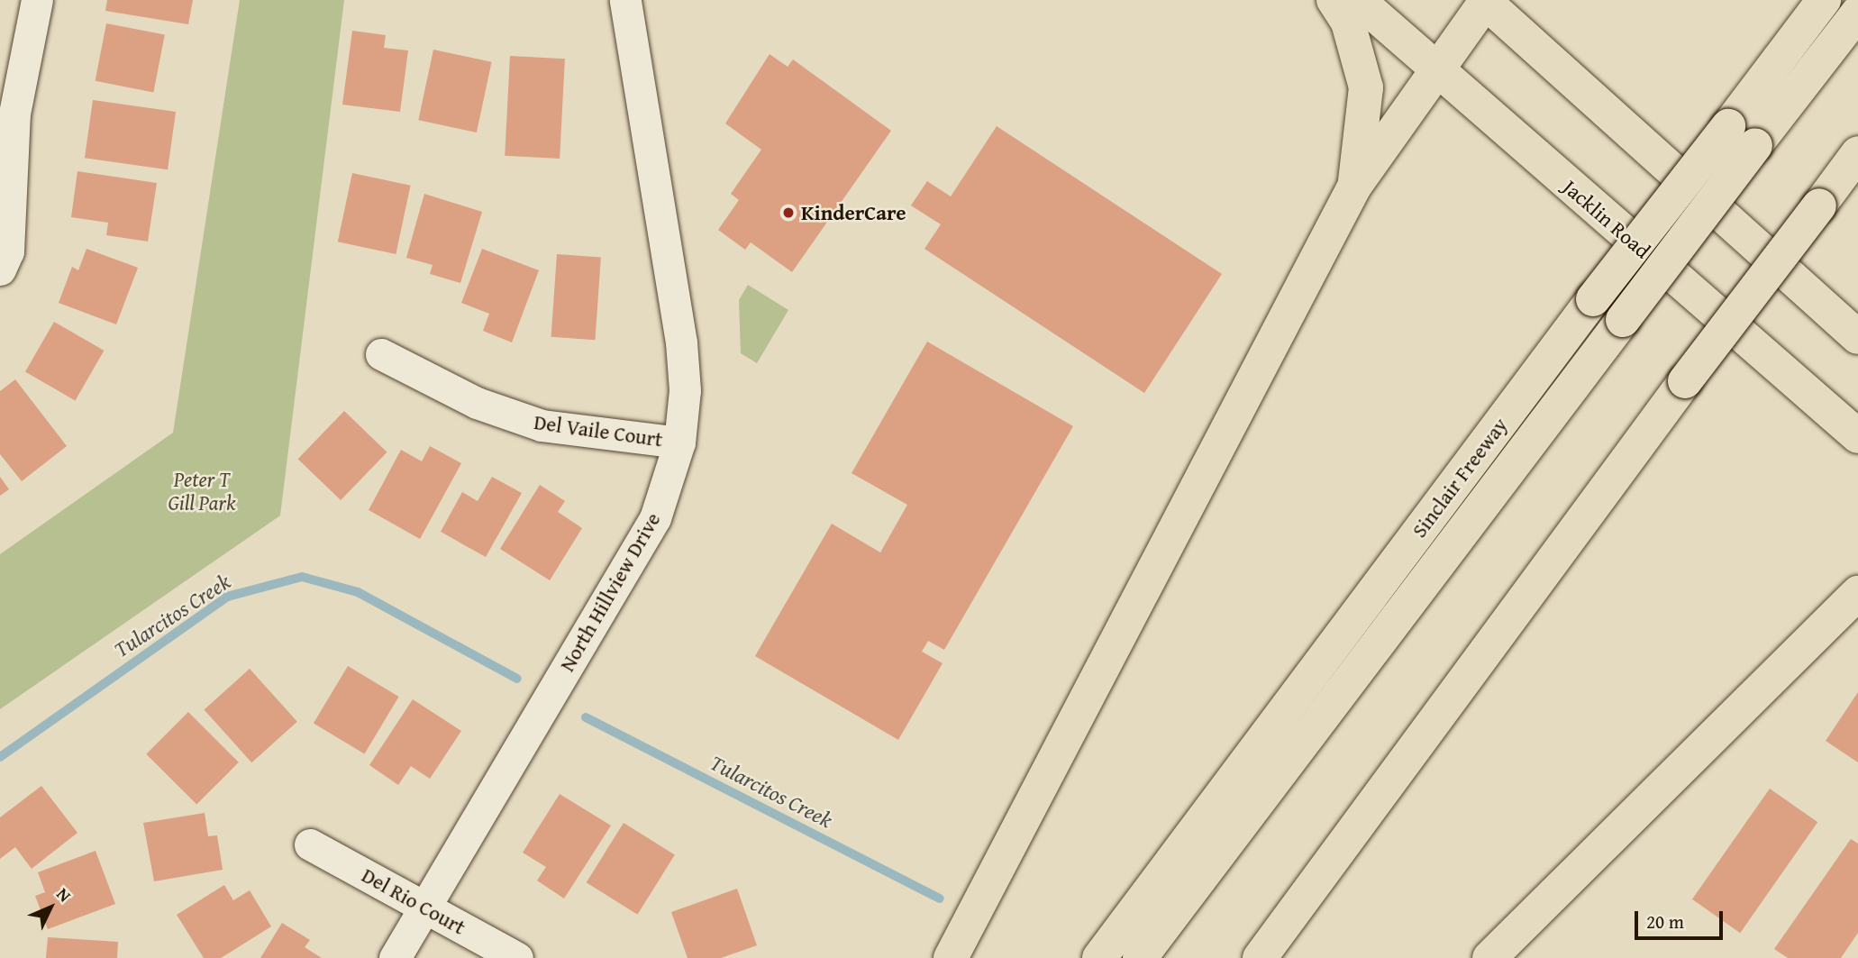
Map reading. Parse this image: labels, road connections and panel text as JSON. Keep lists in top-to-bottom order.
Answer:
{
  "streets": {
    "main road": ["Jacklin Road", "Sinclair Freeway"],
    "street": ["Del Vaile Court", "North Hillview Drive", "Del Rio Court"]
  },
  "crossings": [
    ["Del Vaile Court", "North Hillview Drive"],
    ["North Hillview Drive", "Del Rio Court"]
  ],
  "water": ["Tularcitos Creek"],
  "parks": ["Peter T Gill Park"],
  "places": ["KinderCare"],
  "scale_bar": "20 m",
  "north": "top right"
}
